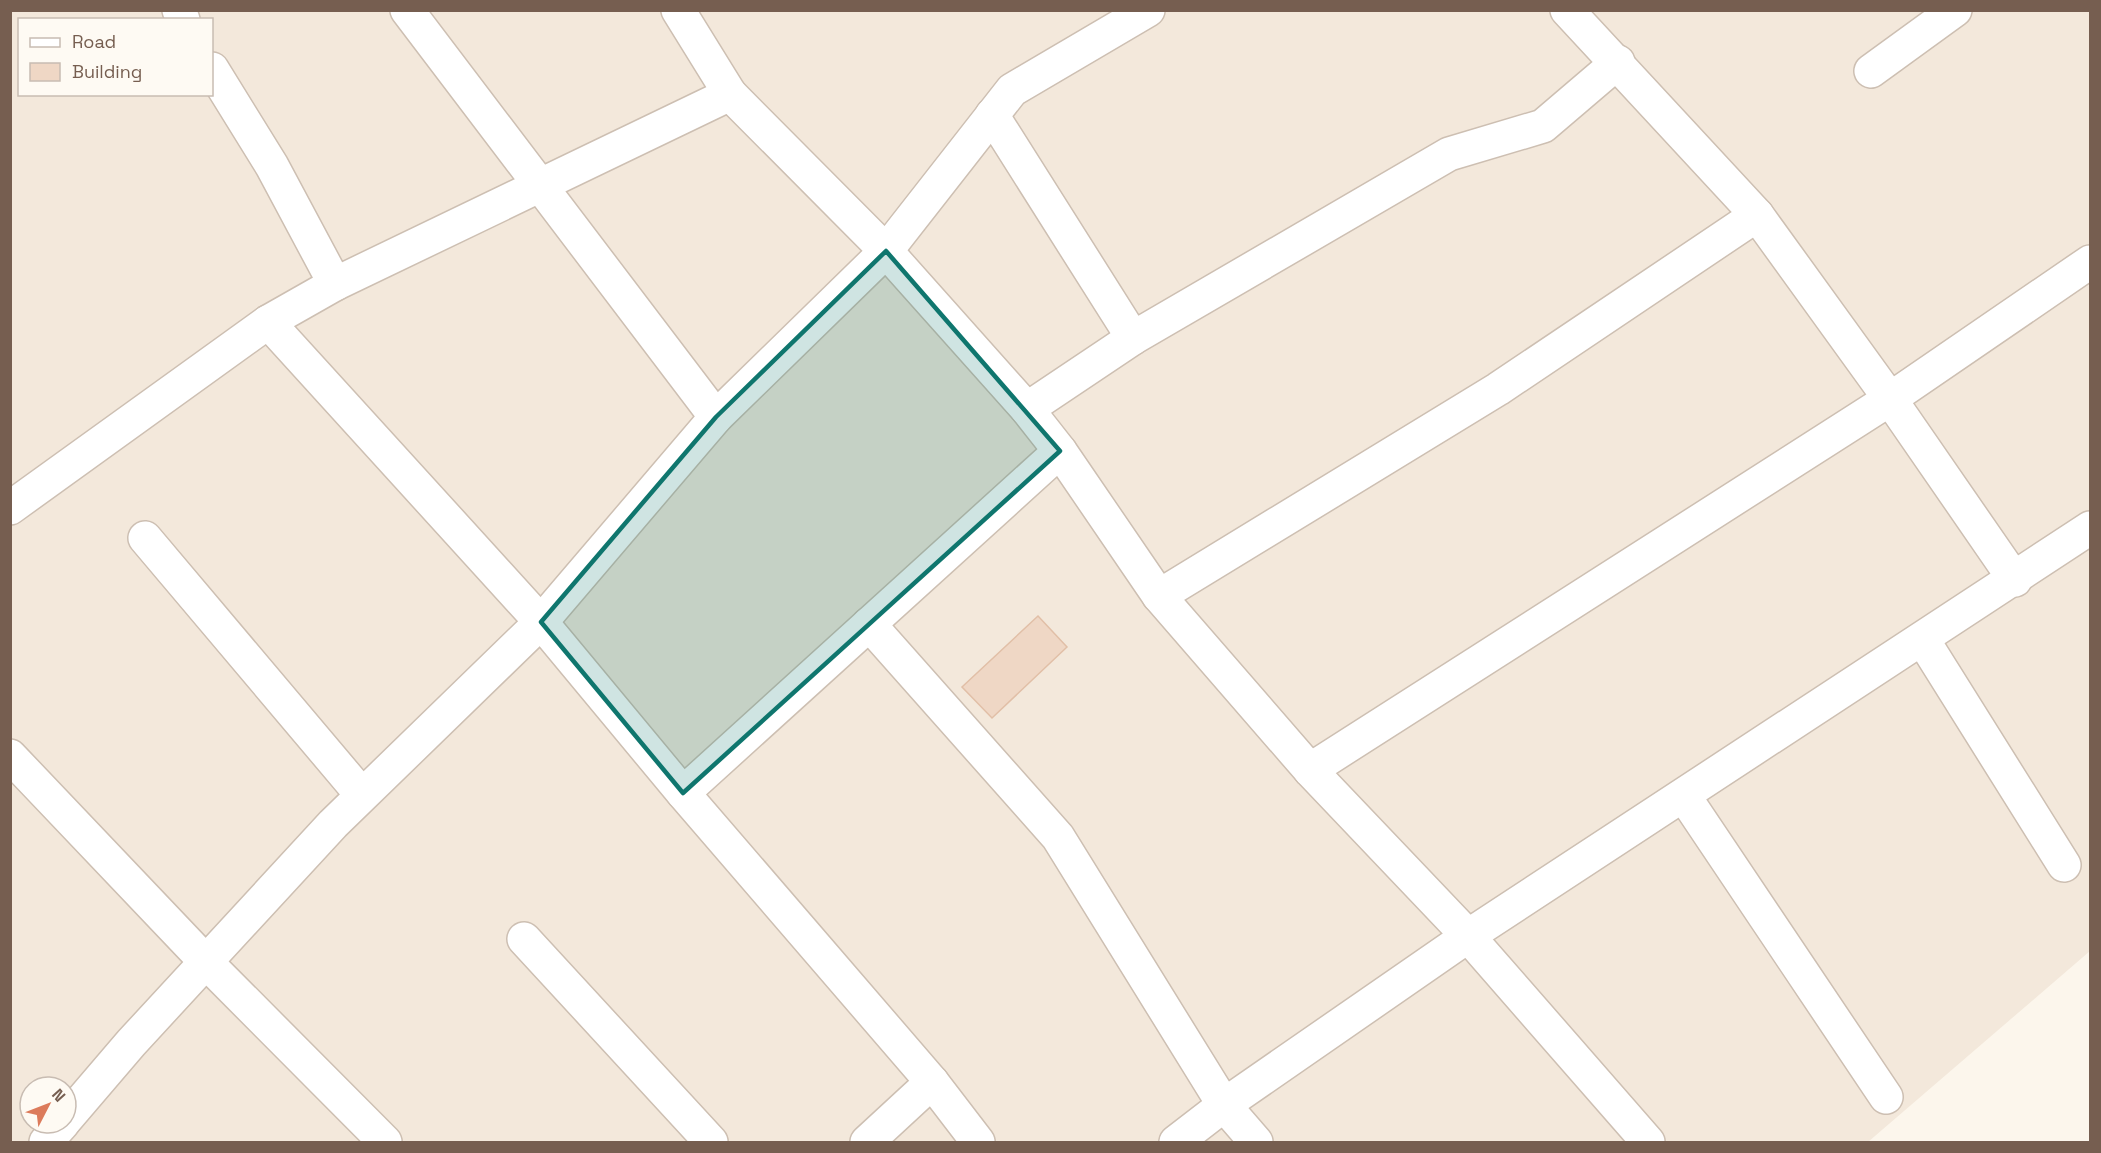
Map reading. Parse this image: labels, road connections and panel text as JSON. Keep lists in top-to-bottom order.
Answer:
{
  "legend": ["Road", "Building"],
  "north": "top right"
}
